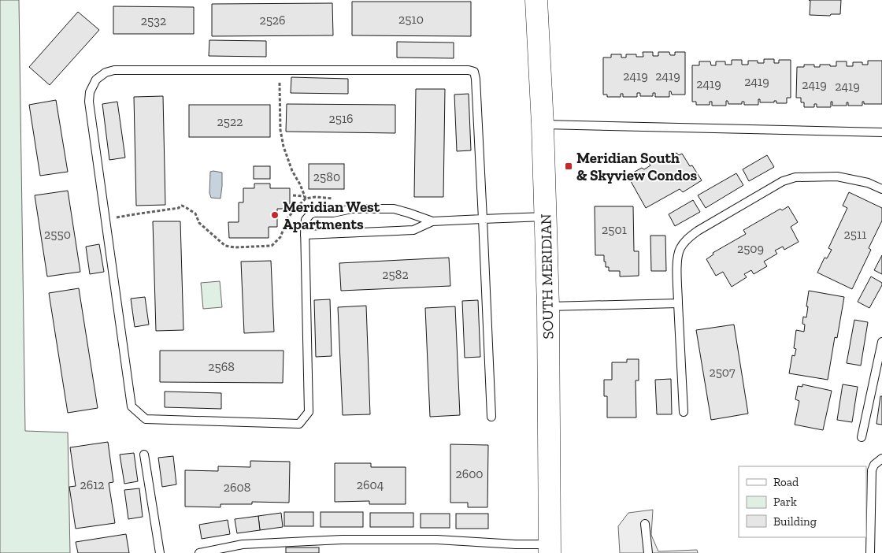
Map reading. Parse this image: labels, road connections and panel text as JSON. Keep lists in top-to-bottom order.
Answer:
{
  "streets": {
    "main road": ["SOUTH MERIDIAN"]
  },
  "places": {
    "transit": ["Meridian South & Skyview Condos"],
    "other": ["Meridian West Apartments"]
  },
  "house_numbers": [
    "2510",
    "2526",
    "2532",
    "2419",
    "2419",
    "2419",
    "2419",
    "2419",
    "2419",
    "2516",
    "2522",
    "2580",
    "2501",
    "2550",
    "2511",
    "2509",
    "2582",
    "2568",
    "2507",
    "2600",
    "2612",
    "2604",
    "2608"
  ],
  "legend": ["Road", "Park", "Building"]
}
